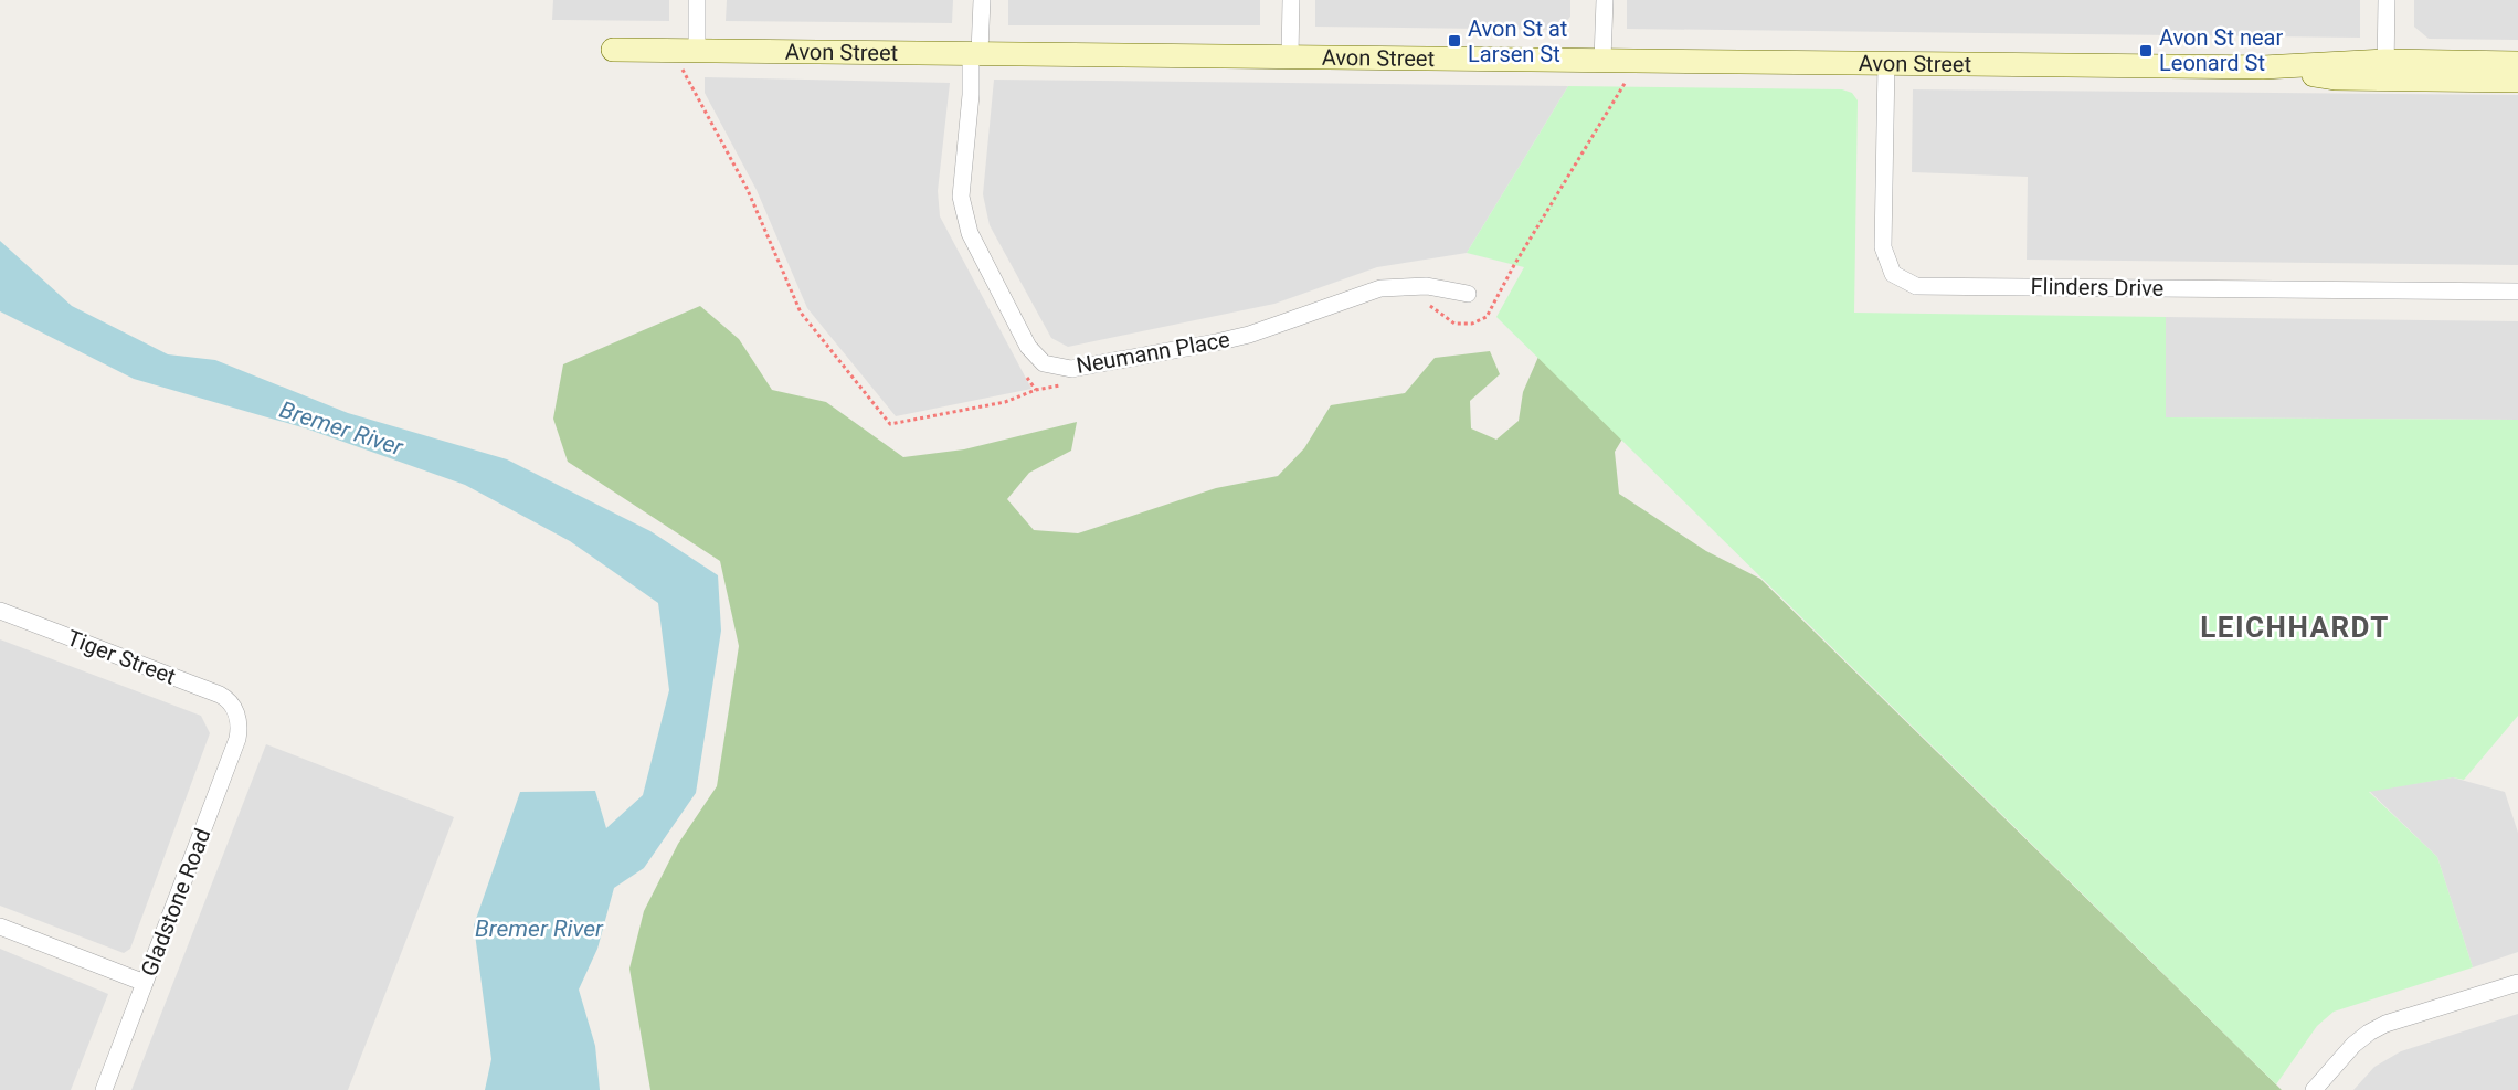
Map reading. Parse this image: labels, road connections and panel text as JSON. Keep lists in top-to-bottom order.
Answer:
{
  "streets": {
    "street": [
      "Avon Street",
      "Flinders Drive",
      "Neumann Place",
      "Tiger Street",
      "Gladstone Road"
    ]
  },
  "crossings": [
    ["Avon Street", "Flinders Drive"],
    ["Avon Street", "Neumann Place"],
    ["Tiger Street", "Gladstone Road"]
  ],
  "districts": ["LEICHHARDT"],
  "water": ["Bremer River"],
  "places": {
    "transit": ["Avon St at Larsen St", "Avon St near Leonard St"]
  }
}
